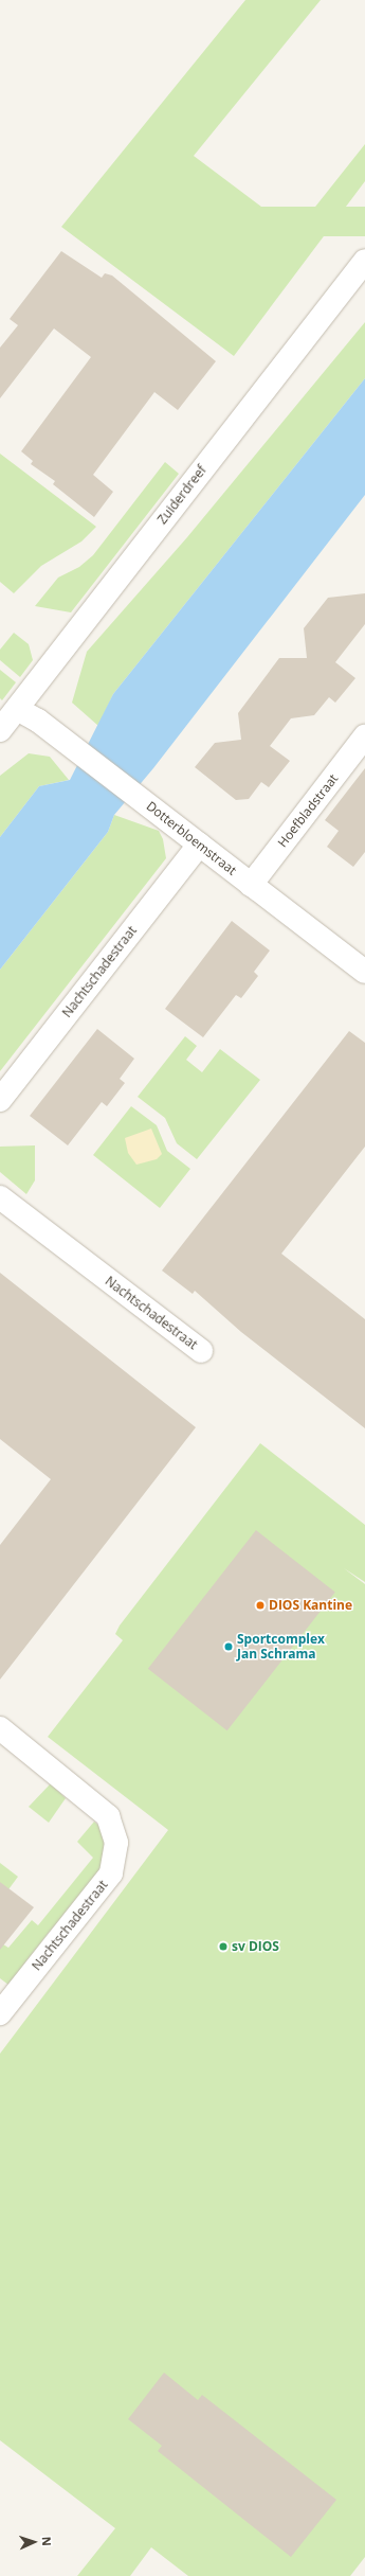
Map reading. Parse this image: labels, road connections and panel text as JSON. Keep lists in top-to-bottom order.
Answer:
{
  "streets": {
    "street": [
      "Zuiderdreef",
      "Hoefbladstraat",
      "Dotterbloemstraat",
      "Nachtschadestraat"
    ]
  },
  "crossings": [
    ["Zuiderdreef", "Dotterbloemstraat"],
    ["Hoefbladstraat", "Dotterbloemstraat"],
    ["Dotterbloemstraat", "Nachtschadestraat"]
  ],
  "places": ["DIOS Kantine", "Sportcomplex Jan Schrama", "sv DIOS"],
  "north": "right"
}
